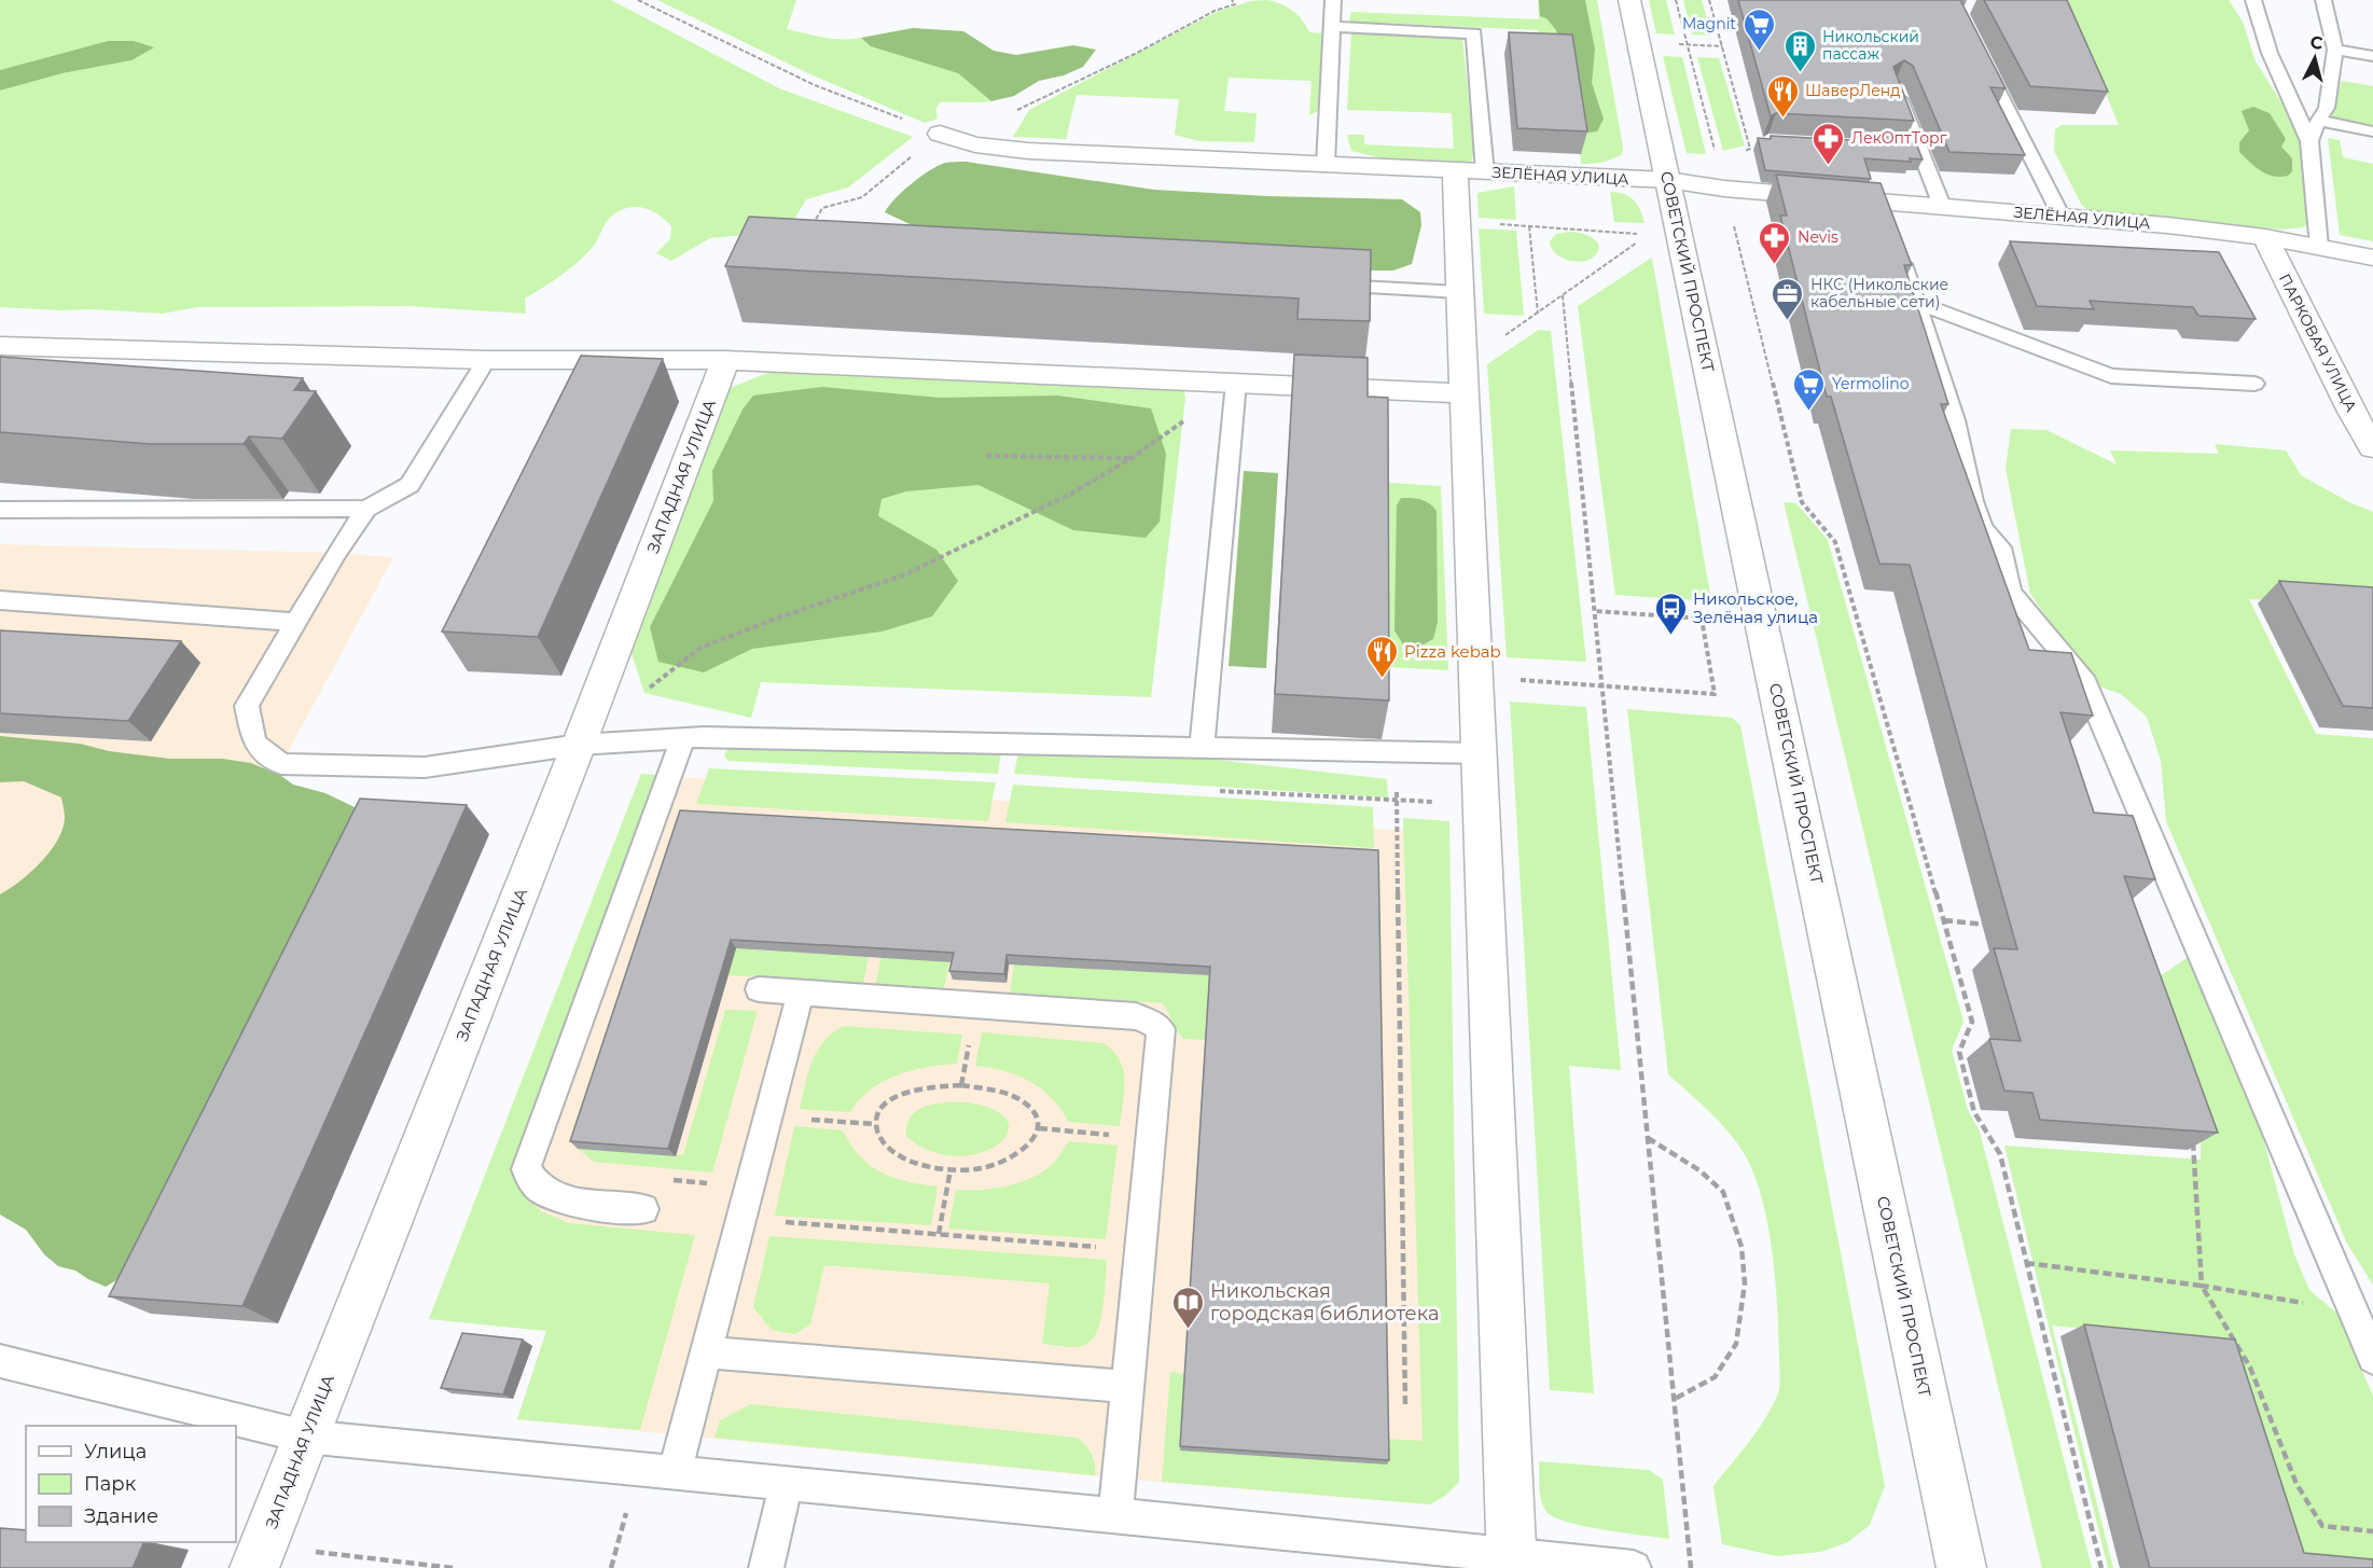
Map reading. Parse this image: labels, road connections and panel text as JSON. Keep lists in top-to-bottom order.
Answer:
{
  "streets": {
    "street": [
      "ЗЕЛЁНАЯ УЛИЦА",
      "СОВЕТСКИЙ ПРОСПЕКТ",
      "ПАРКОВАЯ УЛИЦА",
      "ЗАПАДНАЯ УЛИЦА"
    ]
  },
  "crossings": [
    ["ЗЕЛЁНАЯ УЛИЦА", "СОВЕТСКИЙ ПРОСПЕКТ"],
    ["ЗЕЛЁНАЯ УЛИЦА", "ПАРКОВАЯ УЛИЦА"]
  ],
  "places": {
    "supermarket": ["Magnit", "Yermolino"],
    "building": ["Никольский пассаж"],
    "restaurant": ["ШаверЛенд", "Pizza kebab"],
    "pharmacy": ["ЛекОптТорг", "Nevis"],
    "office": ["НКС (Никольские кабельные сети)"],
    "bus stop": ["Никольское, Зелёная улица"],
    "library": ["Никольская городская библиотека"]
  },
  "legend": ["Улица", "Парк", "Здание"],
  "north": "top"
}
